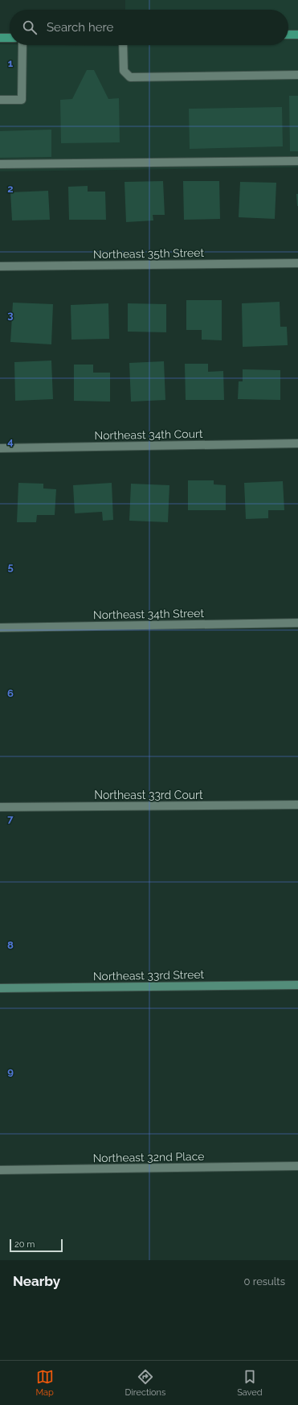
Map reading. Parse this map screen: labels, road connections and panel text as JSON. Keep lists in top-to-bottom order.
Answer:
{
  "streets": {
    "street": [
      "Northeast 35th Street",
      "Northeast 34th Court",
      "Northeast 34th Street",
      "Northeast 33rd Court",
      "Northeast 33rd Street",
      "Northeast 32nd Place"
    ]
  },
  "scale_bar": "20 m",
  "page": {
    "search": "Search here",
    "scale": "20 m",
    "heading": ["Nearby", "0 results"],
    "nav": ["Map", "Directions", "Saved"]
  },
  "grid": {
    "rows": [
      "1",
      "2",
      "3",
      "4",
      "5",
      "6",
      "7",
      "8",
      "9"
    ]
  }
}
